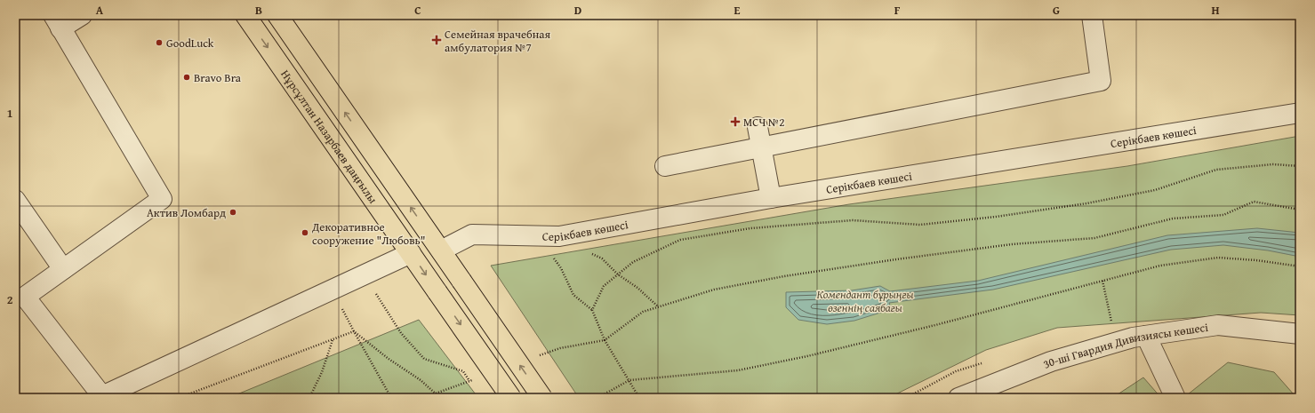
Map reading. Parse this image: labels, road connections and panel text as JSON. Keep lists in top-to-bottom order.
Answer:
{
  "streets": {
    "main road": ["Нұрсұлтан Назарбаев даңғылы"],
    "street": ["Серікбаев көшесі", "30-ші Гвардия Дивизиясы көшесі"]
  },
  "parks": ["Комендант бұрыңғы өзеннің саябағы"],
  "places": {
    "health": ["Семейная врачебная амбулатория №7", "МСЧ №2"],
    "other": [
      "GoodLuck",
      "Bravo Bra",
      "Актив Ломбард",
      "Декоративное сооружение \"Любовь\""
    ]
  },
  "grid": {
    "columns": [
      "A",
      "B",
      "C",
      "D",
      "E",
      "F",
      "G",
      "H"
    ],
    "rows": ["1", "2"]
  }
}
